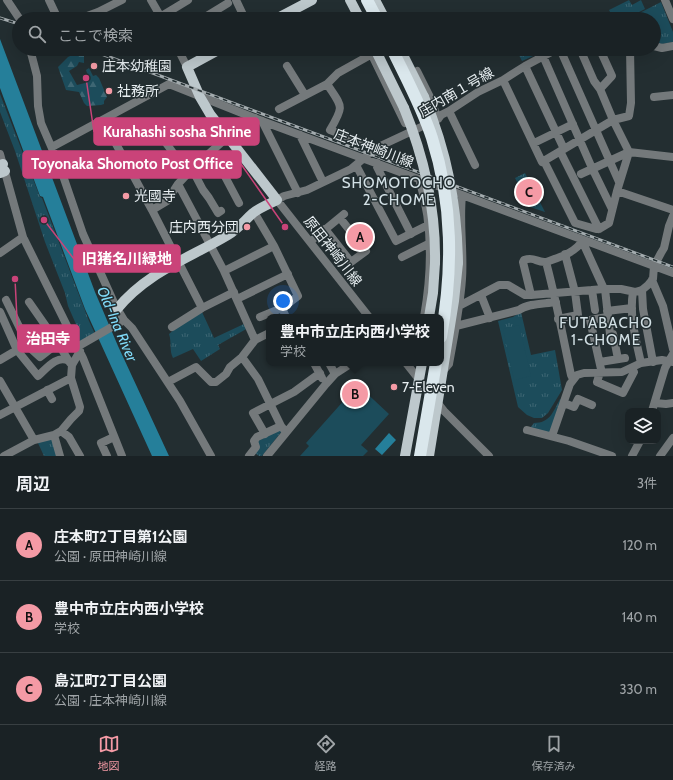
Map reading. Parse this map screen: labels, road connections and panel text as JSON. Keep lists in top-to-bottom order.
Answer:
{
  "streets": {
    "street": ["庄内南１号線", "庄本神崎川線", "原田神崎川線"]
  },
  "crossings": [
    ["庄内南１号線", "庄本神崎川線"],
    ["庄内南１号線", "原田神崎川線"]
  ],
  "districts": ["SHOMOTOCHO 2-CHOME", "FUTABACHO 1-CHOME"],
  "water": ["Old-Ina River"],
  "places": [
    "庄本幼稚園",
    "Kurahashi sosha Shrine",
    "社務所",
    "光國寺",
    "旧猪名川緑地",
    "庄内西分団",
    "Toyonaka Shomoto Post Office",
    "治田寺",
    "7-Eleven"
  ],
  "page": {
    "search": "ここで検索",
    "pins": ["C", "A", "B"],
    "popup": ["豊中市立庄内西小学校", "学校"],
    "heading": ["周辺", "3件"],
    "list": [
      {
        "mark": "A",
        "name": "庄本町2丁目第1公園",
        "note": "公園 · 原田神崎川線",
        "value": "120 m"
      },
      {
        "mark": "B",
        "name": "豊中市立庄内西小学校",
        "note": "学校",
        "value": "140 m"
      },
      {
        "mark": "C",
        "name": "島江町2丁目公園",
        "note": "公園 · 庄本神崎川線",
        "value": "330 m"
      }
    ],
    "nav": ["地図", "経路", "保存済み"]
  }
}
